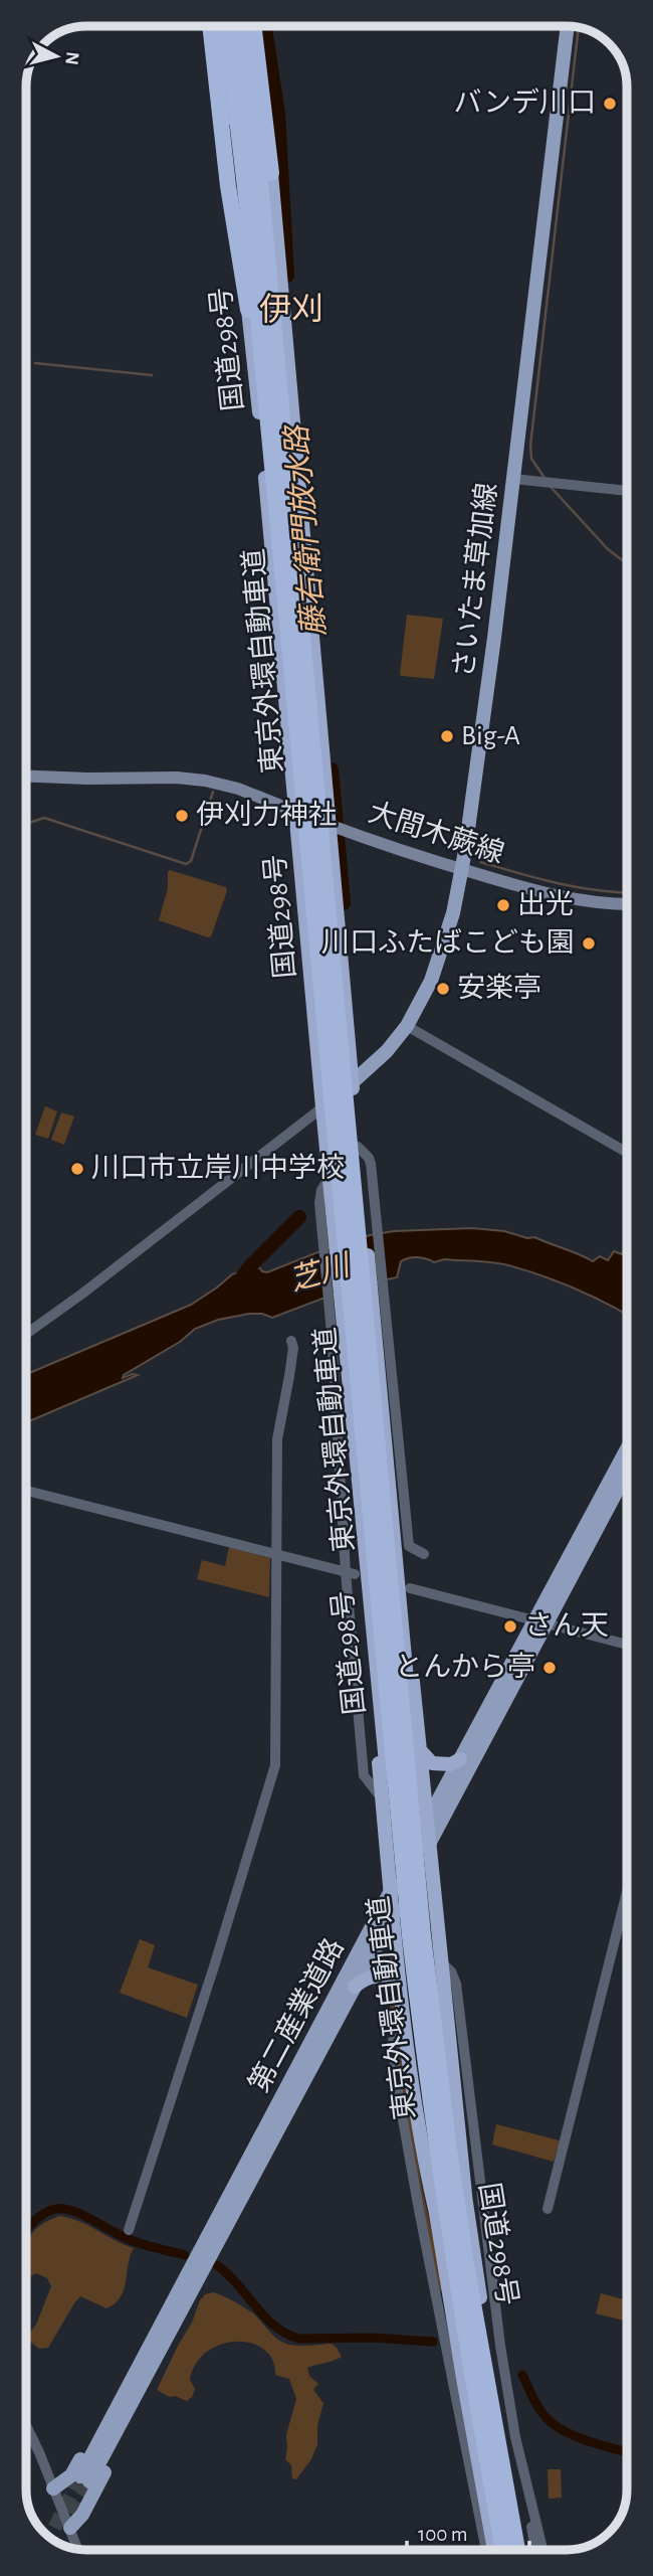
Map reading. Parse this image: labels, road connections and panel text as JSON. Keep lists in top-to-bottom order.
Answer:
{
  "streets": {
    "highway": ["国道298号", "東京外環自動車道"],
    "main road": ["さいたま草加線", "大間木蕨線", "第二産業道路"]
  },
  "crossings": [
    ["国道298号", "さいたま草加線"],
    ["国道298号", "大間木蕨線"],
    ["国道298号", "第二産業道路"],
    ["さいたま草加線", "大間木蕨線"]
  ],
  "districts": ["伊刈"],
  "water": ["藤右衛門放水路", "芝川"],
  "places": [
    "バンデ川口",
    "Big-A",
    "伊刈力神社",
    "出光",
    "川口ふたばこども園",
    "安楽亭",
    "川口市立岸川中学校",
    "さん天",
    "とんから亭"
  ],
  "scale_bar": "100 m",
  "north": "right"
}
